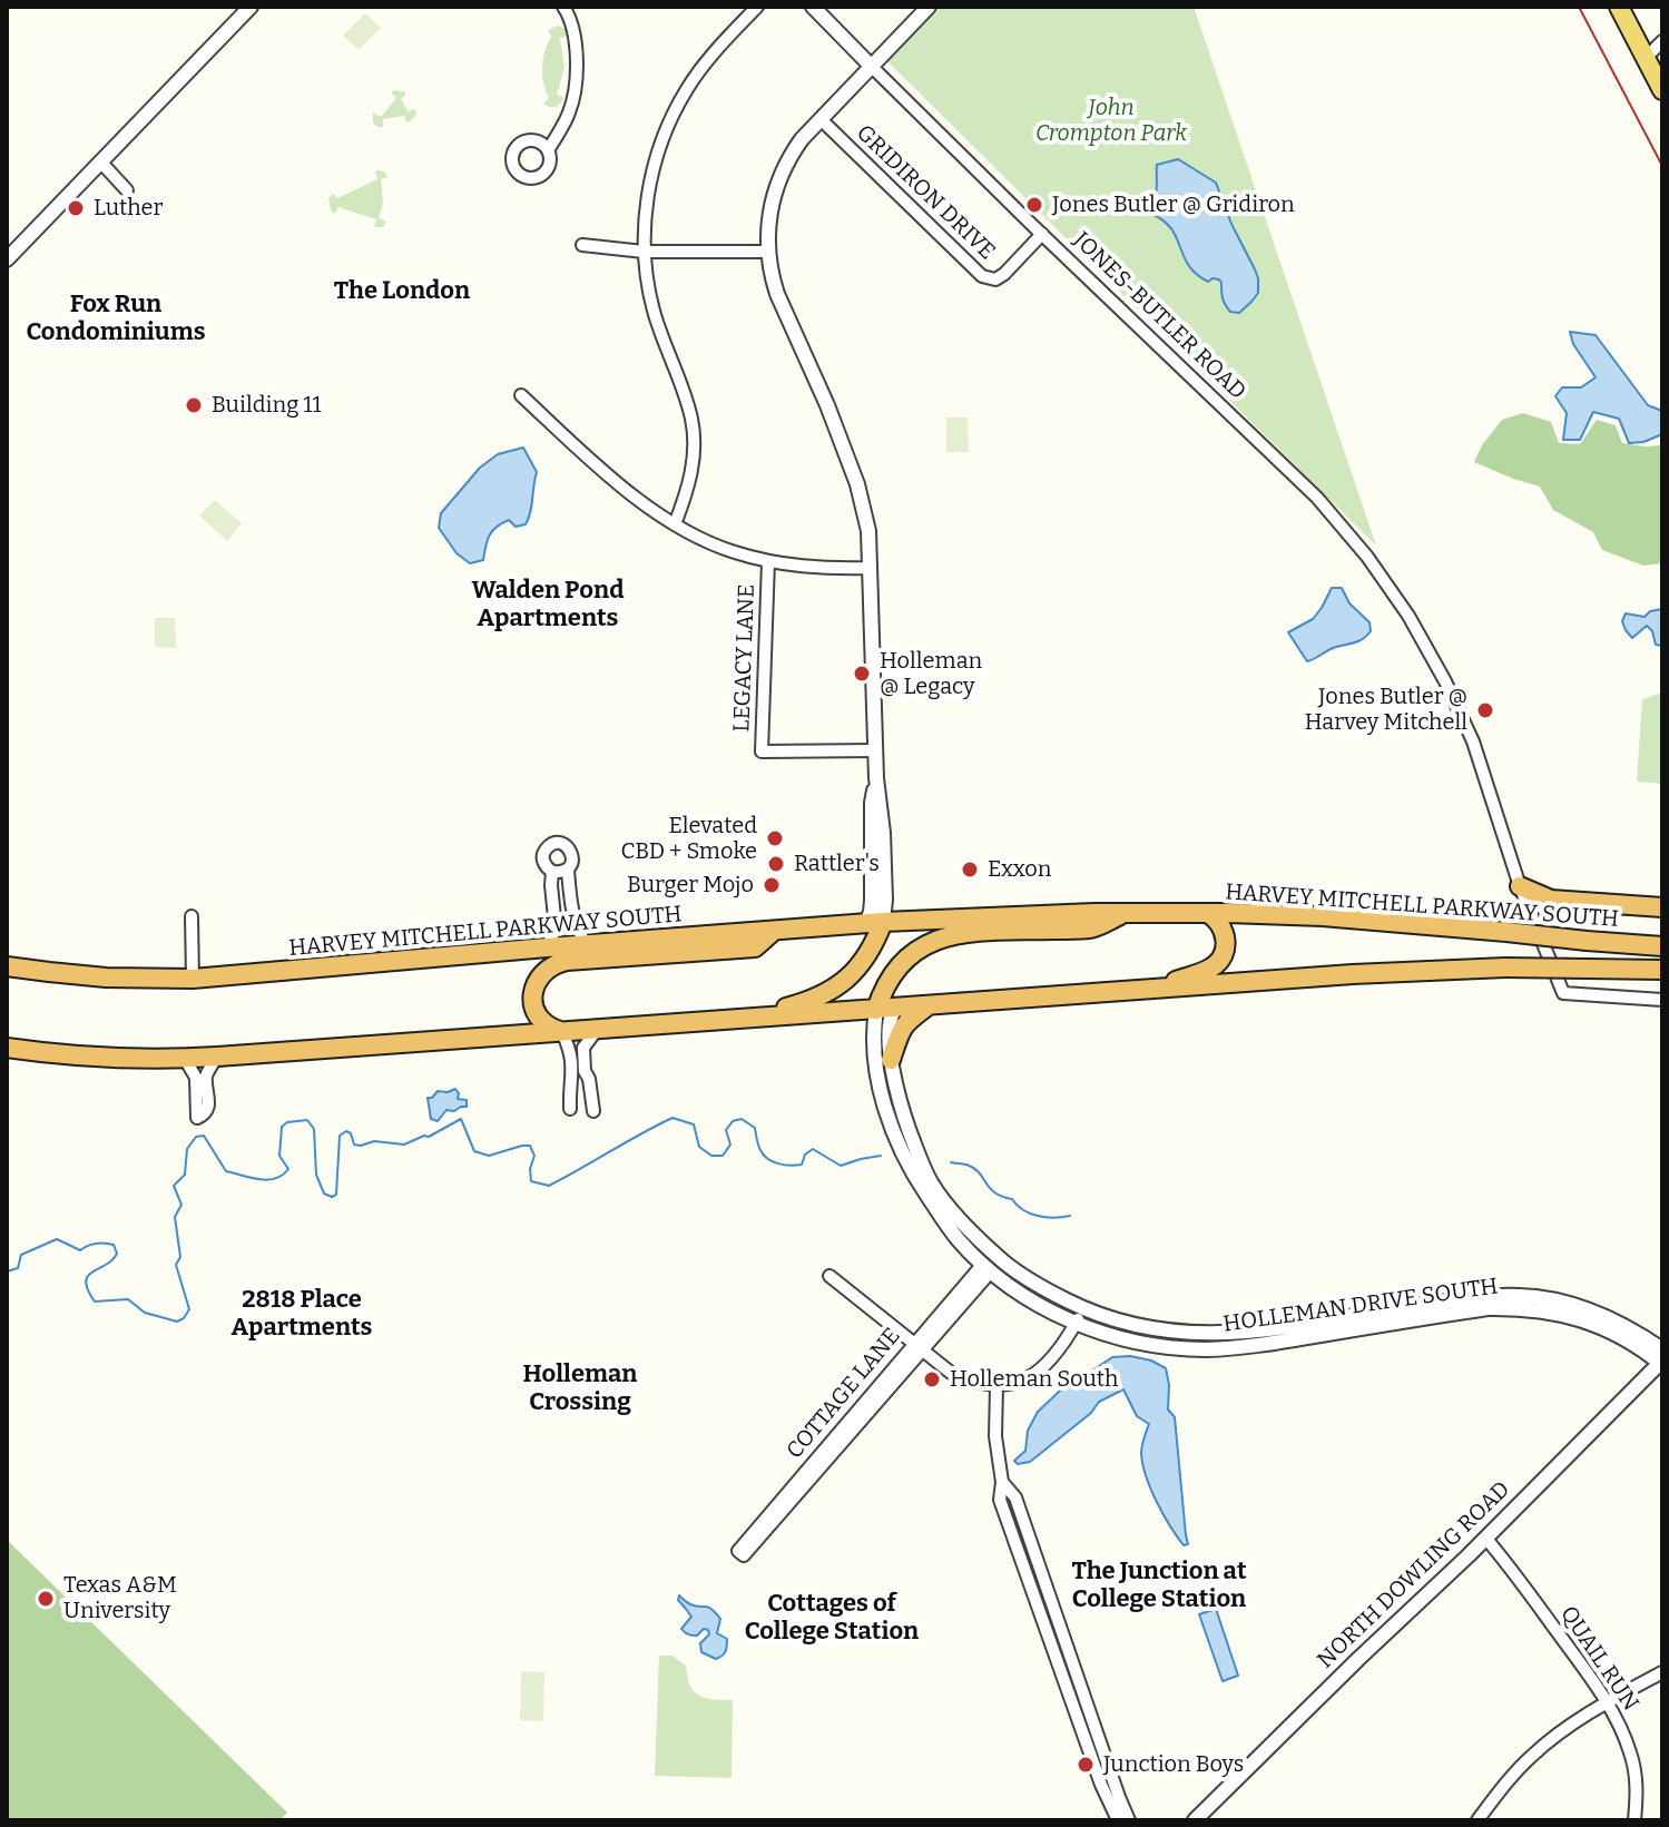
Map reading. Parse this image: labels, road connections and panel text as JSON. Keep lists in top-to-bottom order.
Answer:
{
  "streets": {
    "highway": ["HARVEY MITCHELL PARKWAY SOUTH"],
    "street": [
      "GRIDIRON DRIVE",
      "JONES-BUTLER ROAD",
      "LEGACY LANE",
      "HOLLEMAN DRIVE SOUTH",
      "COTTAGE LANE",
      "NORTH DOWLING ROAD",
      "QUAIL RUN"
    ]
  },
  "crossings": [
    ["GRIDIRON DRIVE", "JONES-BUTLER ROAD"],
    ["HOLLEMAN DRIVE SOUTH", "COTTAGE LANE"],
    ["HOLLEMAN DRIVE SOUTH", "NORTH DOWLING ROAD"],
    ["NORTH DOWLING ROAD", "QUAIL RUN"]
  ],
  "districts": [
    "The London",
    "Fox Run Condominiums",
    "Walden Pond Apartments",
    "2818 Place Apartments",
    "Holleman Crossing",
    "The Junction at College Station",
    "Cottages of College Station"
  ],
  "parks": ["John Crompton Park"],
  "places": [
    "Jones Butler @ Gridiron",
    "Luther",
    "Building 11",
    "Holleman @ Legacy",
    "Jones Butler @ Harvey Mitchell",
    "Elevated CBD + Smoke",
    "Rattler's",
    "Exxon",
    "Burger Mojo",
    "Holleman South",
    "Texas A&M University",
    "Junction Boys"
  ]
}
